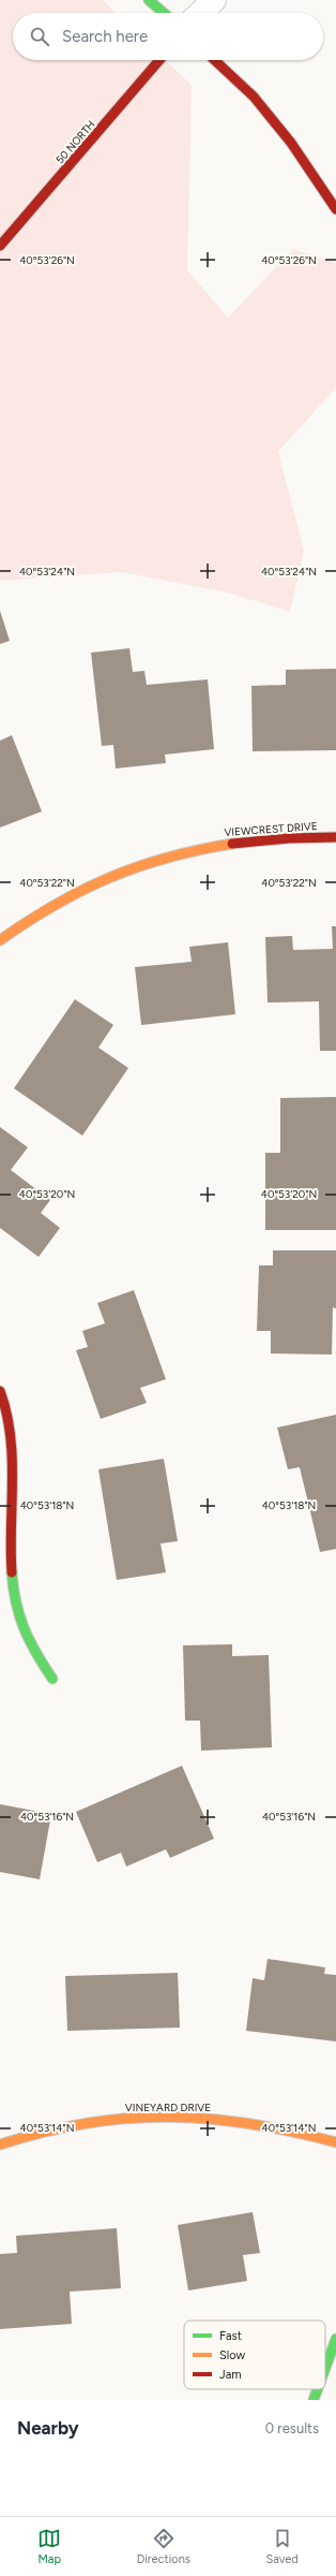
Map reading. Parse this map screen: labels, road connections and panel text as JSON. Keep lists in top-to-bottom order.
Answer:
{
  "streets": {
    "street": ["50 NORTH", "VIEWCREST DRIVE", "VINEYARD DRIVE"]
  },
  "legend": ["Fast", "Slow", "Jam"],
  "page": {
    "search": "Search here",
    "heading": ["Nearby", "0 results"],
    "nav": ["Map", "Directions", "Saved"]
  },
  "coordinates": [
    "40°53'26\"N",
    "40°53'24\"N",
    "40°53'22\"N",
    "40°53'20\"N",
    "40°53'18\"N",
    "40°53'16\"N",
    "40°53'14\"N"
  ]
}
